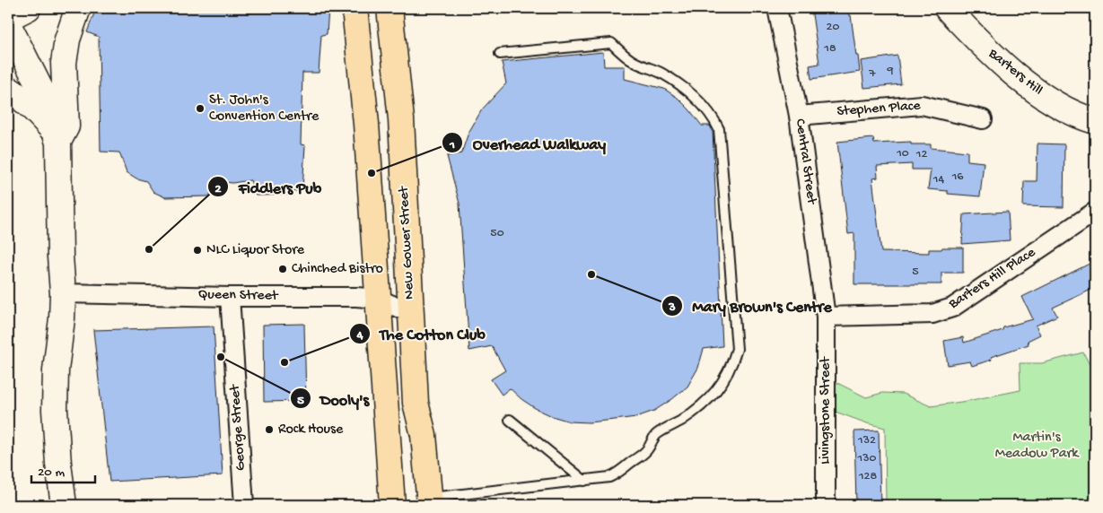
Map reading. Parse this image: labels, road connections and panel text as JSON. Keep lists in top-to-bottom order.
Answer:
{
  "streets": {
    "main road": ["New Gower Street"],
    "street": [
      "Barters Hill",
      "Stephen Place",
      "Central Street",
      "Barters Hill Place",
      "Queen Street",
      "Livingstone Street",
      "George Street"
    ]
  },
  "crossings": [
    ["Stephen Place", "Central Street"],
    ["Central Street", "Barters Hill Place"],
    ["Central Street", "Livingstone Street"],
    ["New Gower Street", "Queen Street"],
    ["Barters Hill Place", "Livingstone Street"],
    ["Queen Street", "George Street"]
  ],
  "parks": ["Martin's Meadow Park"],
  "places": [
    "St. John's Convention Centre",
    "Overhead Walkway",
    "Fiddlers Pub",
    "NLC Liquor Store",
    "Chinched Bistro",
    "Mary Brown's Centre",
    "Dooly's",
    "The Cotton Club",
    "Rock House"
  ],
  "house_numbers": [
    "20",
    "18",
    "9",
    "7",
    "10",
    "12",
    "16",
    "14",
    "50",
    "5",
    "132",
    "130",
    "128"
  ],
  "scale_bar": "20 m"
}
